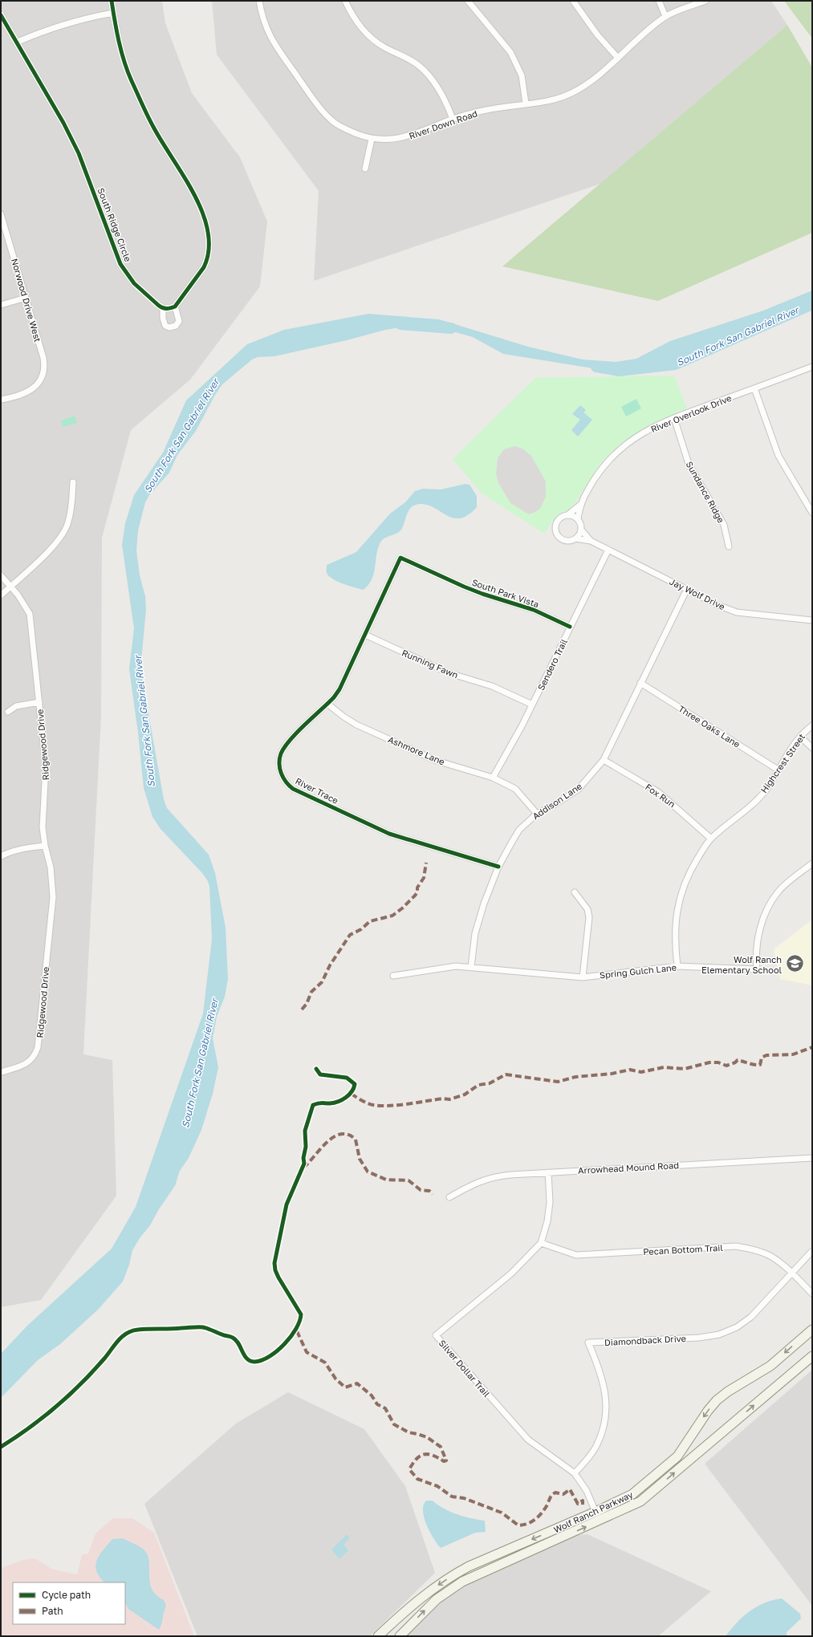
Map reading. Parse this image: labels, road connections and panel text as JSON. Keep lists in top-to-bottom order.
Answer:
{
  "streets": {
    "street": [
      "River Down Road",
      "South Ridge Circle",
      "Norwood Drive West",
      "River Overlook Drive",
      "Sundance Ridge",
      "South Park Vista",
      "Jay Wolf Drive",
      "Running Fawn",
      "Sendero Trail",
      "Three Oaks Lane",
      "Ridgewood Drive",
      "Ashmore Lane",
      "Highcrest Street",
      "River Trace",
      "Fox Run",
      "Addison Lane",
      "Spring Gulch Lane",
      "Arrowhead Mound Road",
      "Pecan Bottom Trail",
      "Diamondback Drive",
      "Silver Dollar Trail",
      "Wolf Ranch Parkway"
    ]
  },
  "crossings": [
    ["River Overlook Drive", "Sundance Ridge"],
    ["South Park Vista", "Sendero Trail"],
    ["South Park Vista", "River Trace"],
    ["Jay Wolf Drive", "Sendero Trail"],
    ["Jay Wolf Drive", "Addison Lane"],
    ["Running Fawn", "Sendero Trail"],
    ["Running Fawn", "River Trace"],
    ["Sendero Trail", "Ashmore Lane"],
    ["Three Oaks Lane", "Highcrest Street"],
    ["Three Oaks Lane", "Addison Lane"],
    ["Ashmore Lane", "River Trace"],
    ["Ashmore Lane", "Addison Lane"],
    ["Highcrest Street", "Fox Run"],
    ["Highcrest Street", "Spring Gulch Lane"],
    ["River Trace", "Addison Lane"],
    ["Fox Run", "Addison Lane"],
    ["Addison Lane", "Spring Gulch Lane"],
    ["Arrowhead Mound Road", "Silver Dollar Trail"],
    ["Pecan Bottom Trail", "Diamondback Drive"],
    ["Pecan Bottom Trail", "Silver Dollar Trail"],
    ["Diamondback Drive", "Silver Dollar Trail"],
    ["Silver Dollar Trail", "Wolf Ranch Parkway"]
  ],
  "water": ["South Fork San Gabriel River"],
  "places": {
    "school or university": ["Wolf Ranch Elementary School"]
  },
  "legend": ["Cycle path", "Path"]
}
